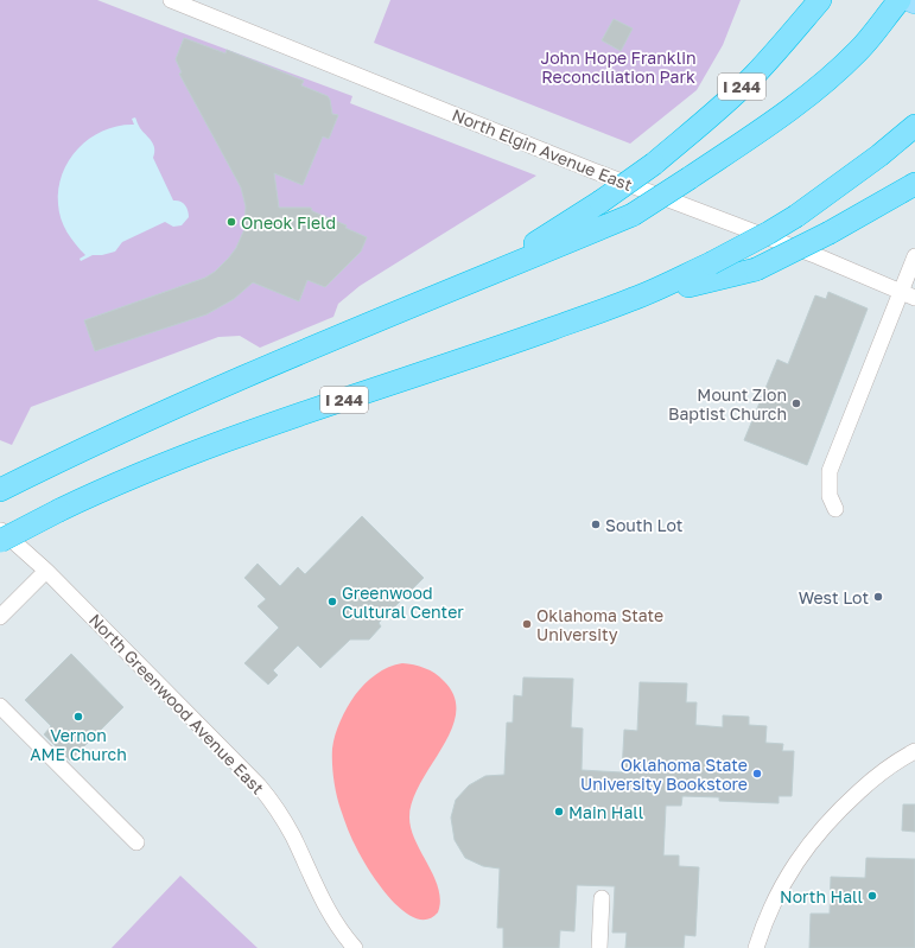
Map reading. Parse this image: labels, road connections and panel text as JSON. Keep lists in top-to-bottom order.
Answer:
{
  "streets": {
    "highway": ["I 244"],
    "street": ["North Elgin Avenue East", "North Greenwood Avenue East"]
  },
  "parks": ["John Hope Franklin Reconciliation Park"],
  "places": [
    "Oneok Field",
    "Mount Zion Baptist Church",
    "South Lot",
    "West Lot",
    "Greenwood Cultural Center",
    "Oklahoma State University",
    "Vernon AME Church",
    "Oklahoma State University Bookstore",
    "Main Hall",
    "North Hall"
  ]
}
